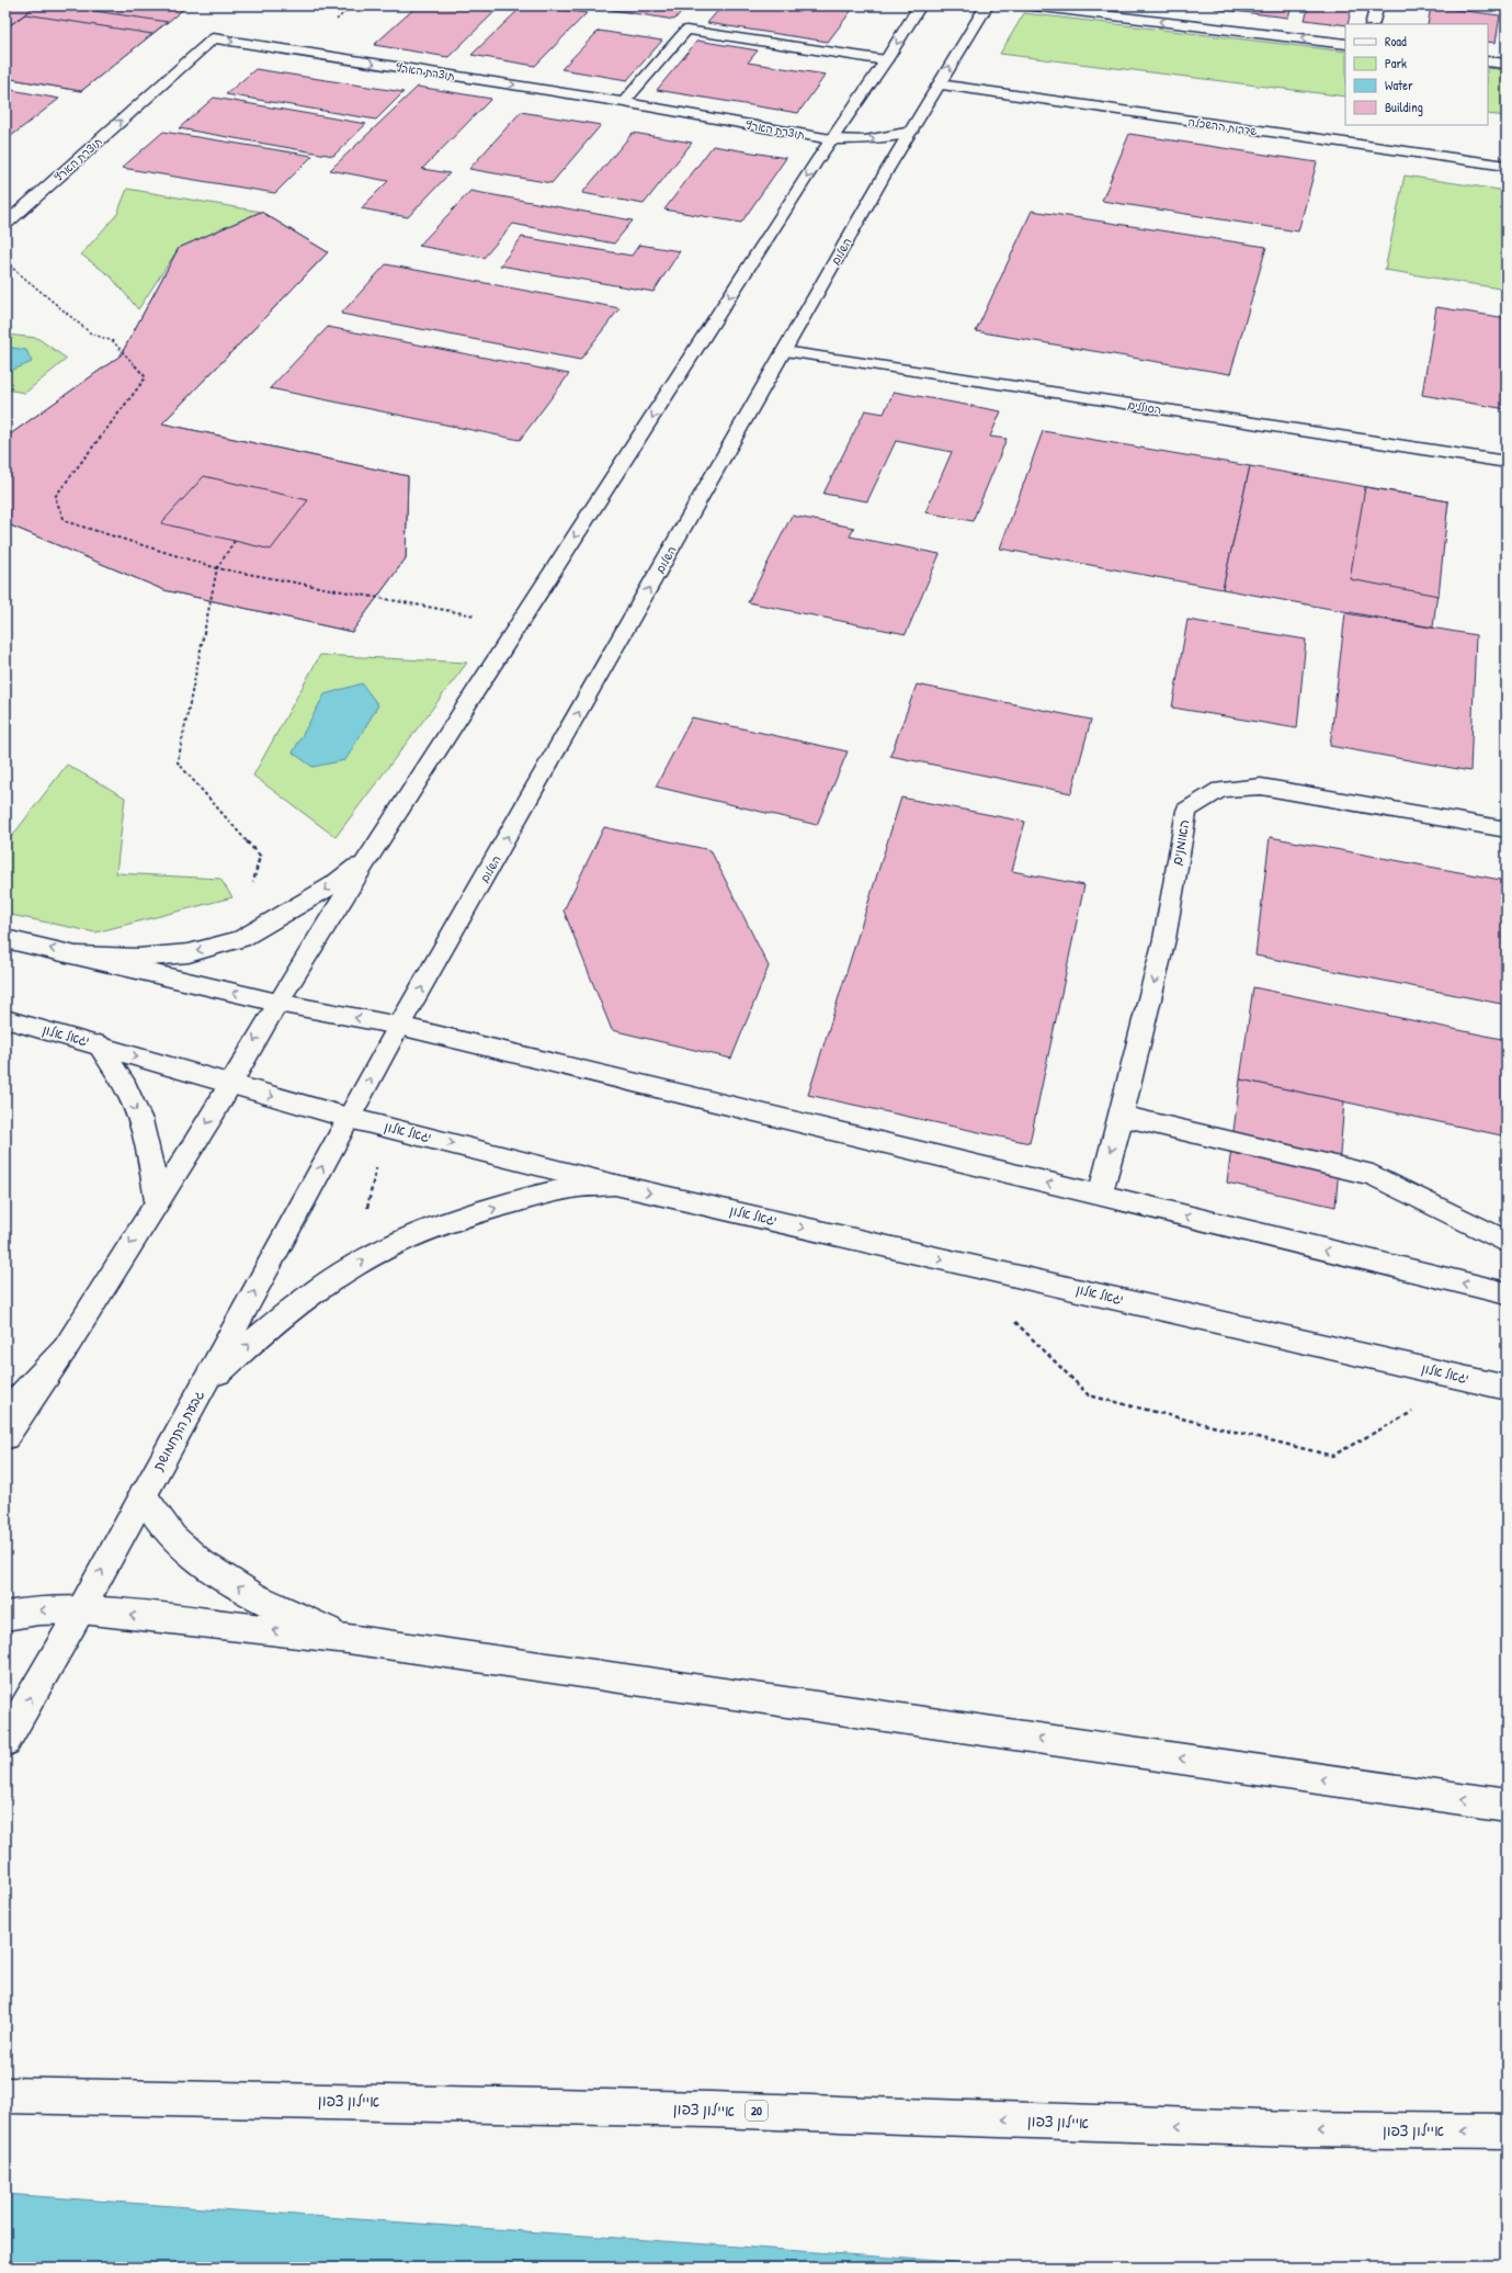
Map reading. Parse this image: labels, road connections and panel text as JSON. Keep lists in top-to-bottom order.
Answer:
{
  "streets": {
    "main road": [
      "תוצרת הארץ",
      "שדרות ההשכלה",
      "השלום",
      "הסוללים",
      "האומנים",
      "יגאל אלון",
      "גבעת התחמושת",
      "איילון צפון",
      "20"
    ]
  },
  "crossings": [
    ["תוצרת הארץ", "השלום"],
    ["שדרות ההשכלה", "השלום"],
    ["השלום", "הסוללים"],
    ["השלום", "יגאל אלון"],
    ["השלום", "גבעת התחמושת"],
    ["יגאל אלון", "גבעת התחמושת"]
  ],
  "one_way": ["תוצרת הארץ", "איילון צפון"],
  "legend": [
    "Road",
    "Park",
    "Water",
    "Building"
  ]
}
